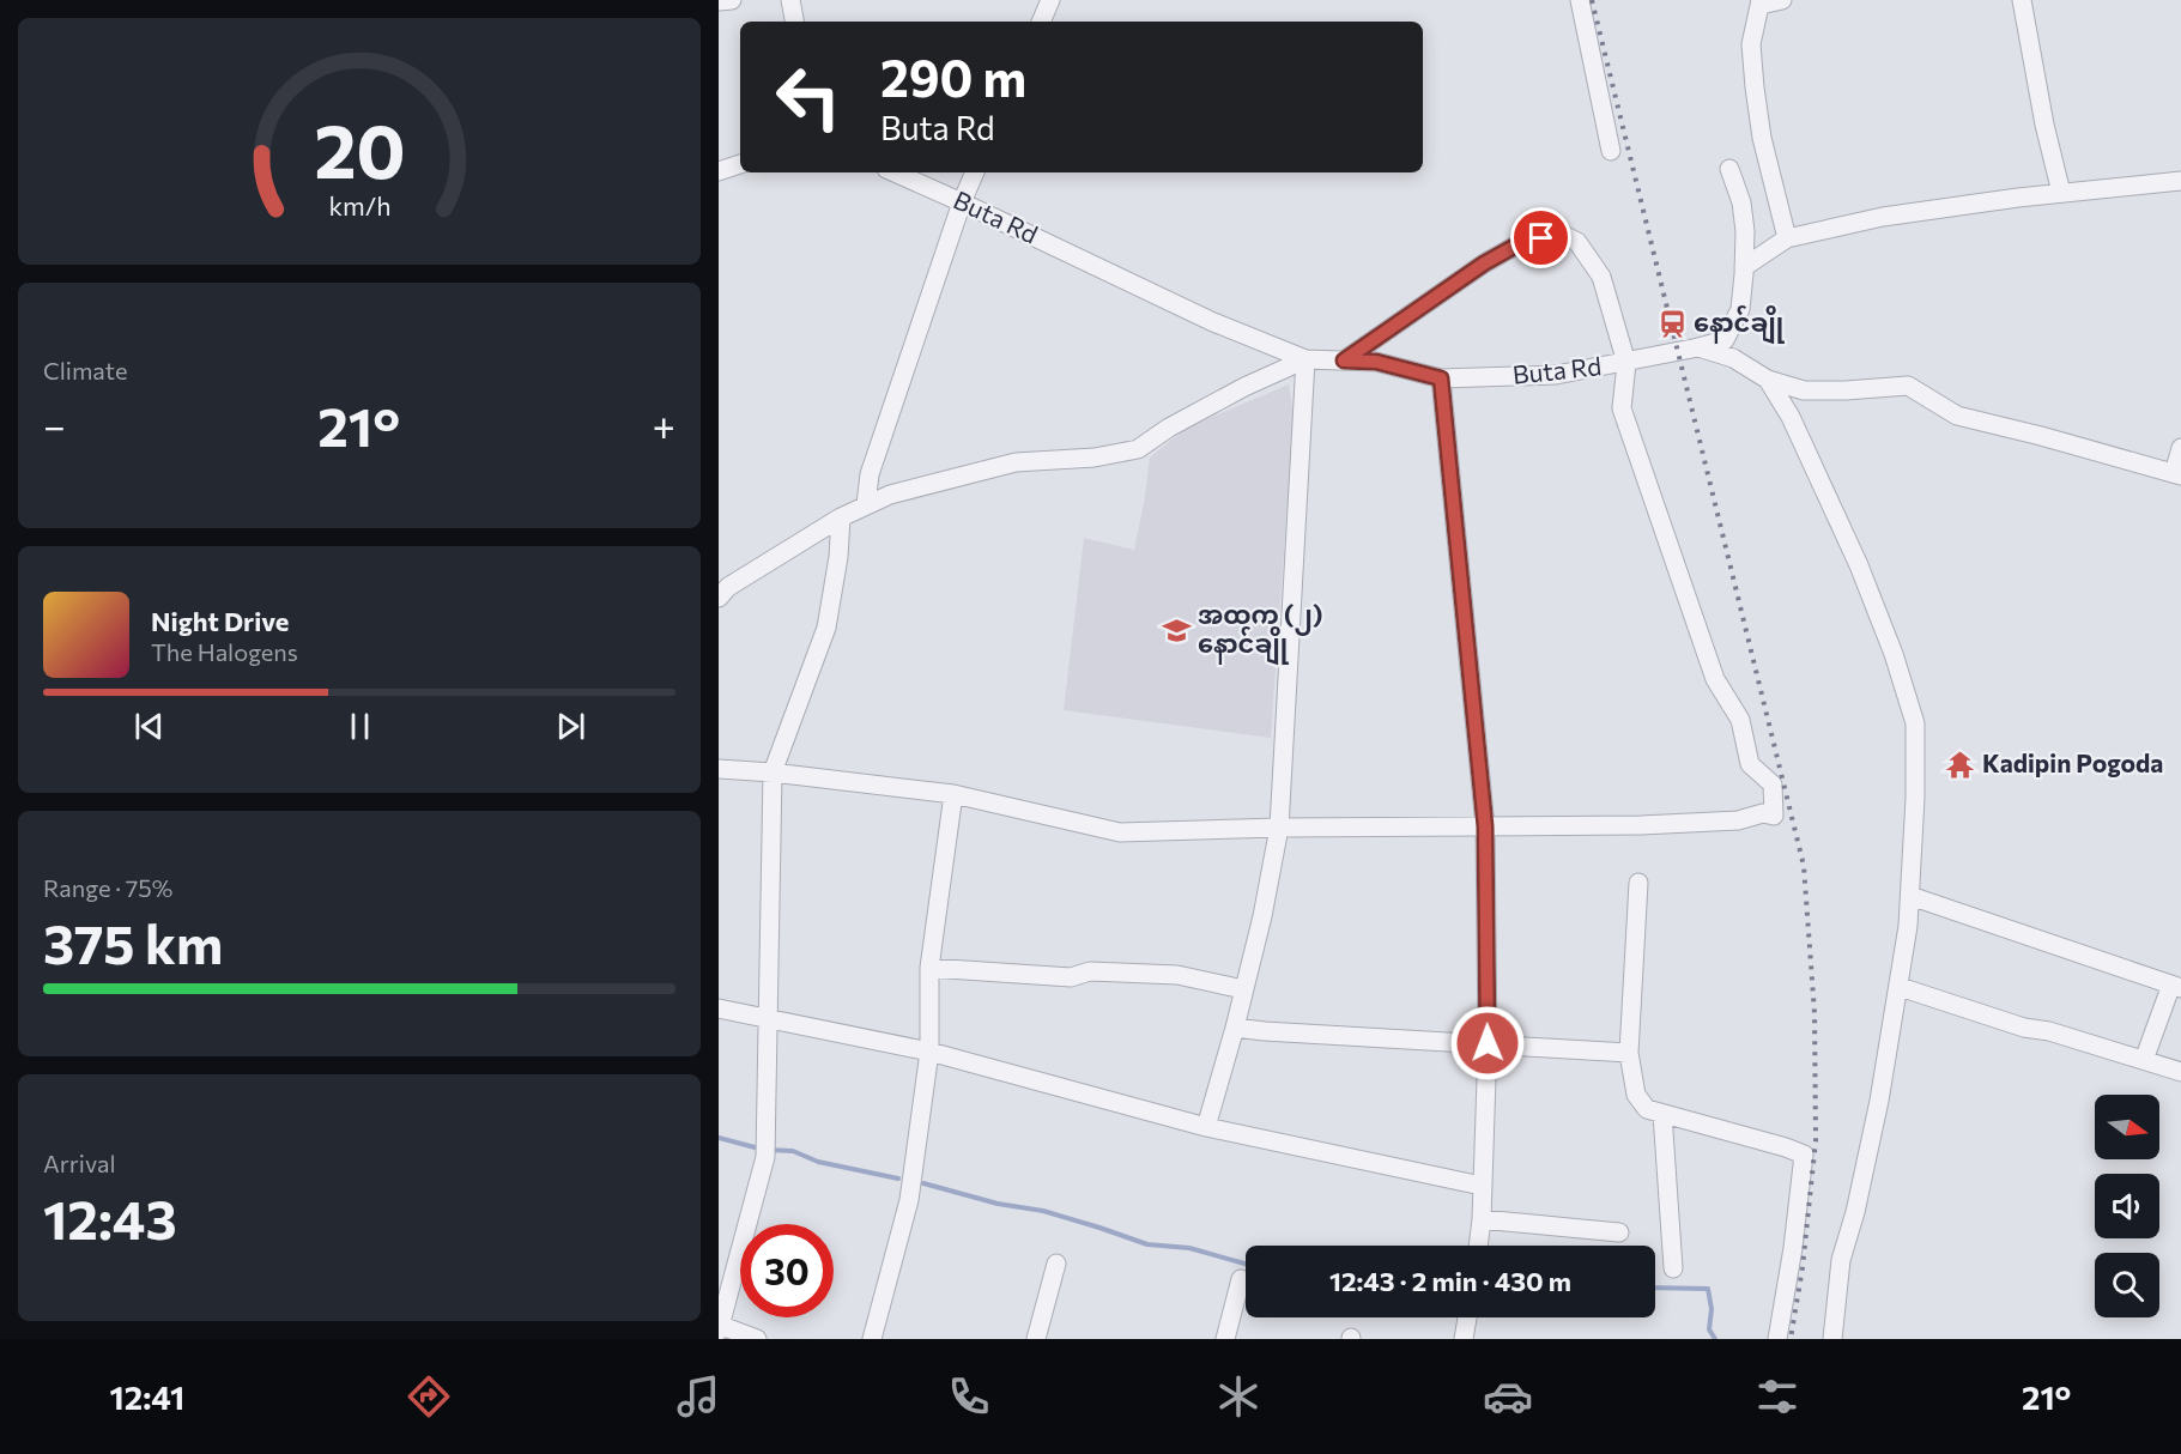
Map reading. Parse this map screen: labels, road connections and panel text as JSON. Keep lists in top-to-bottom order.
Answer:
{
  "streets": {
    "street": ["Buta Rd"]
  },
  "places": {
    "station": ["နောင်ချို"],
    "school or university": ["အထက (၂) နောင်ချို"],
    "temple": ["Kadipin Pogoda"]
  },
  "north": "right",
  "page": {
    "turn": ["290 m", "Buta Rd"],
    "tile": [
      "Climate",
      ["Range · 75%", "375 km"],
      ["Arrival", "12:43"]
    ],
    "heat": ["−", "21°", "+"],
    "song": ["Night Drive", "The Halogens"],
    "limit": "30",
    "trip": "12:43 · 2 min · 430 m",
    "tabs": ["12:41", "21°"],
    "gauge": ["20", "km/h"]
  }
}
